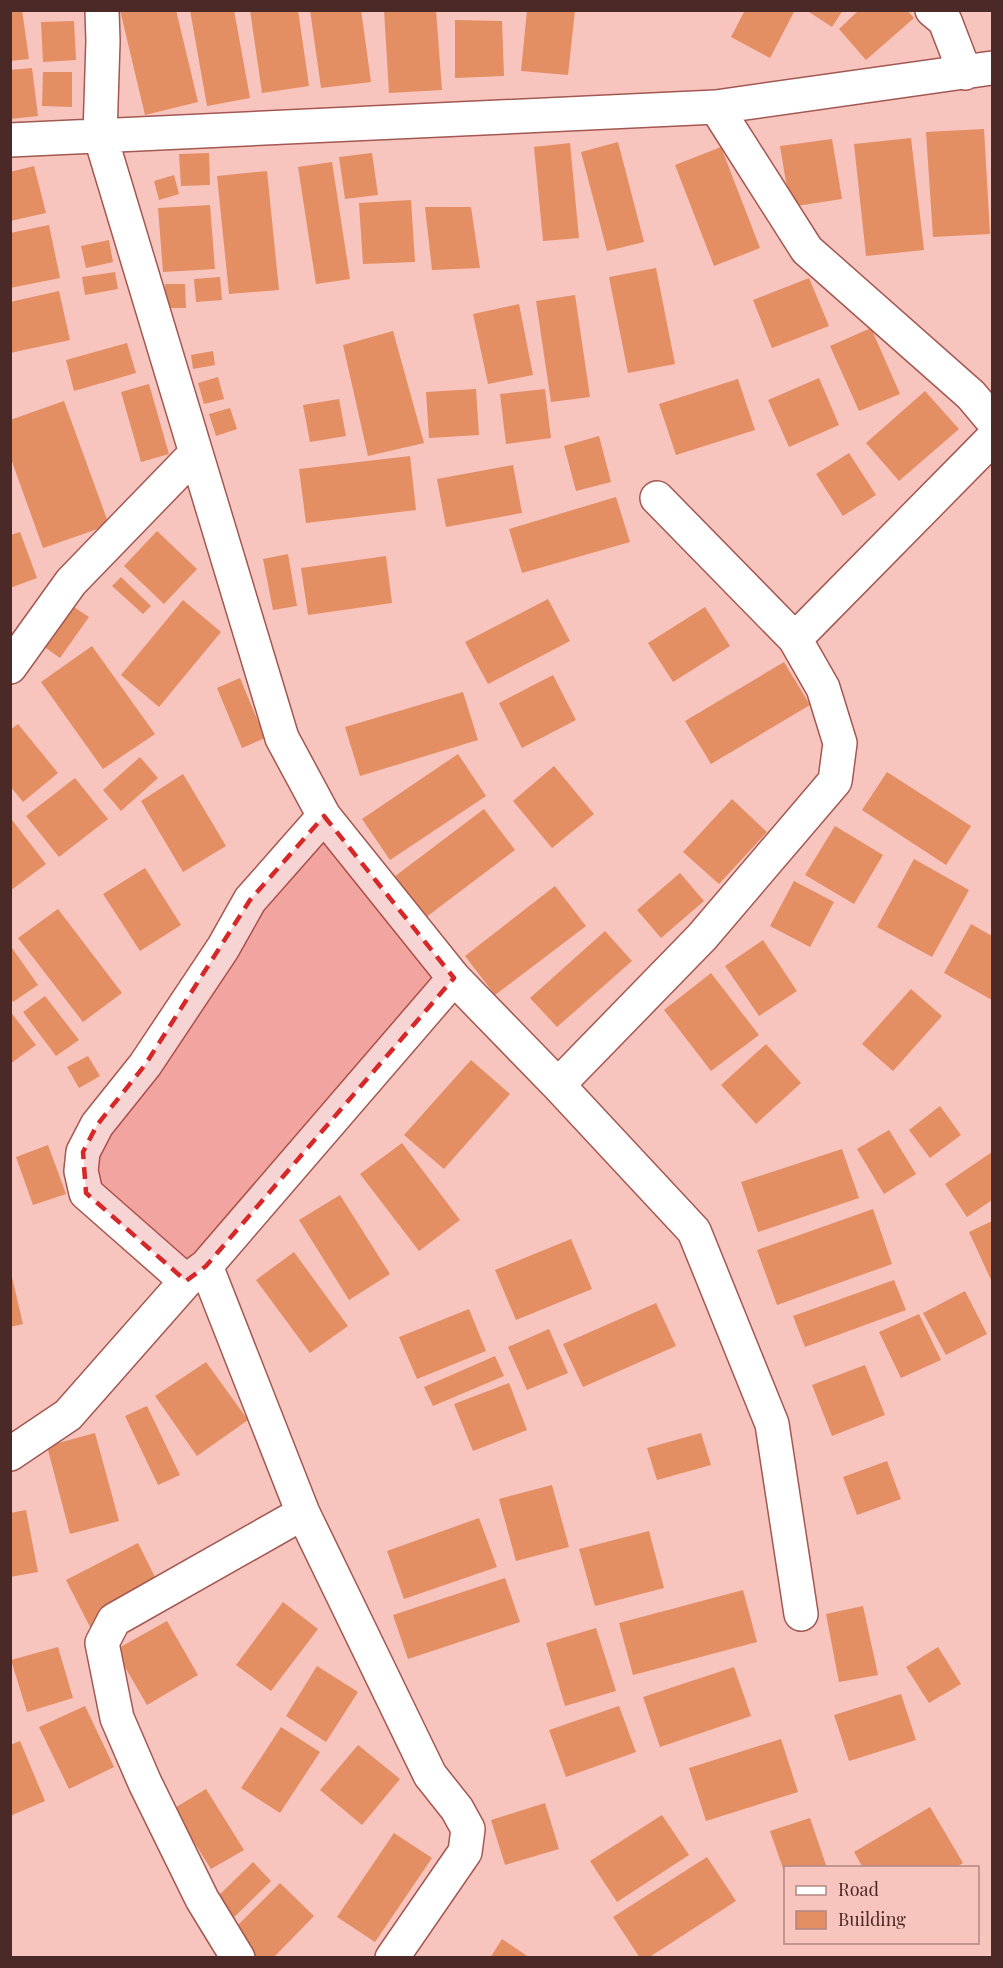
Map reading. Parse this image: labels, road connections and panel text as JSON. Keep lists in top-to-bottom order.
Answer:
{
  "legend": ["Road", "Building"]
}
